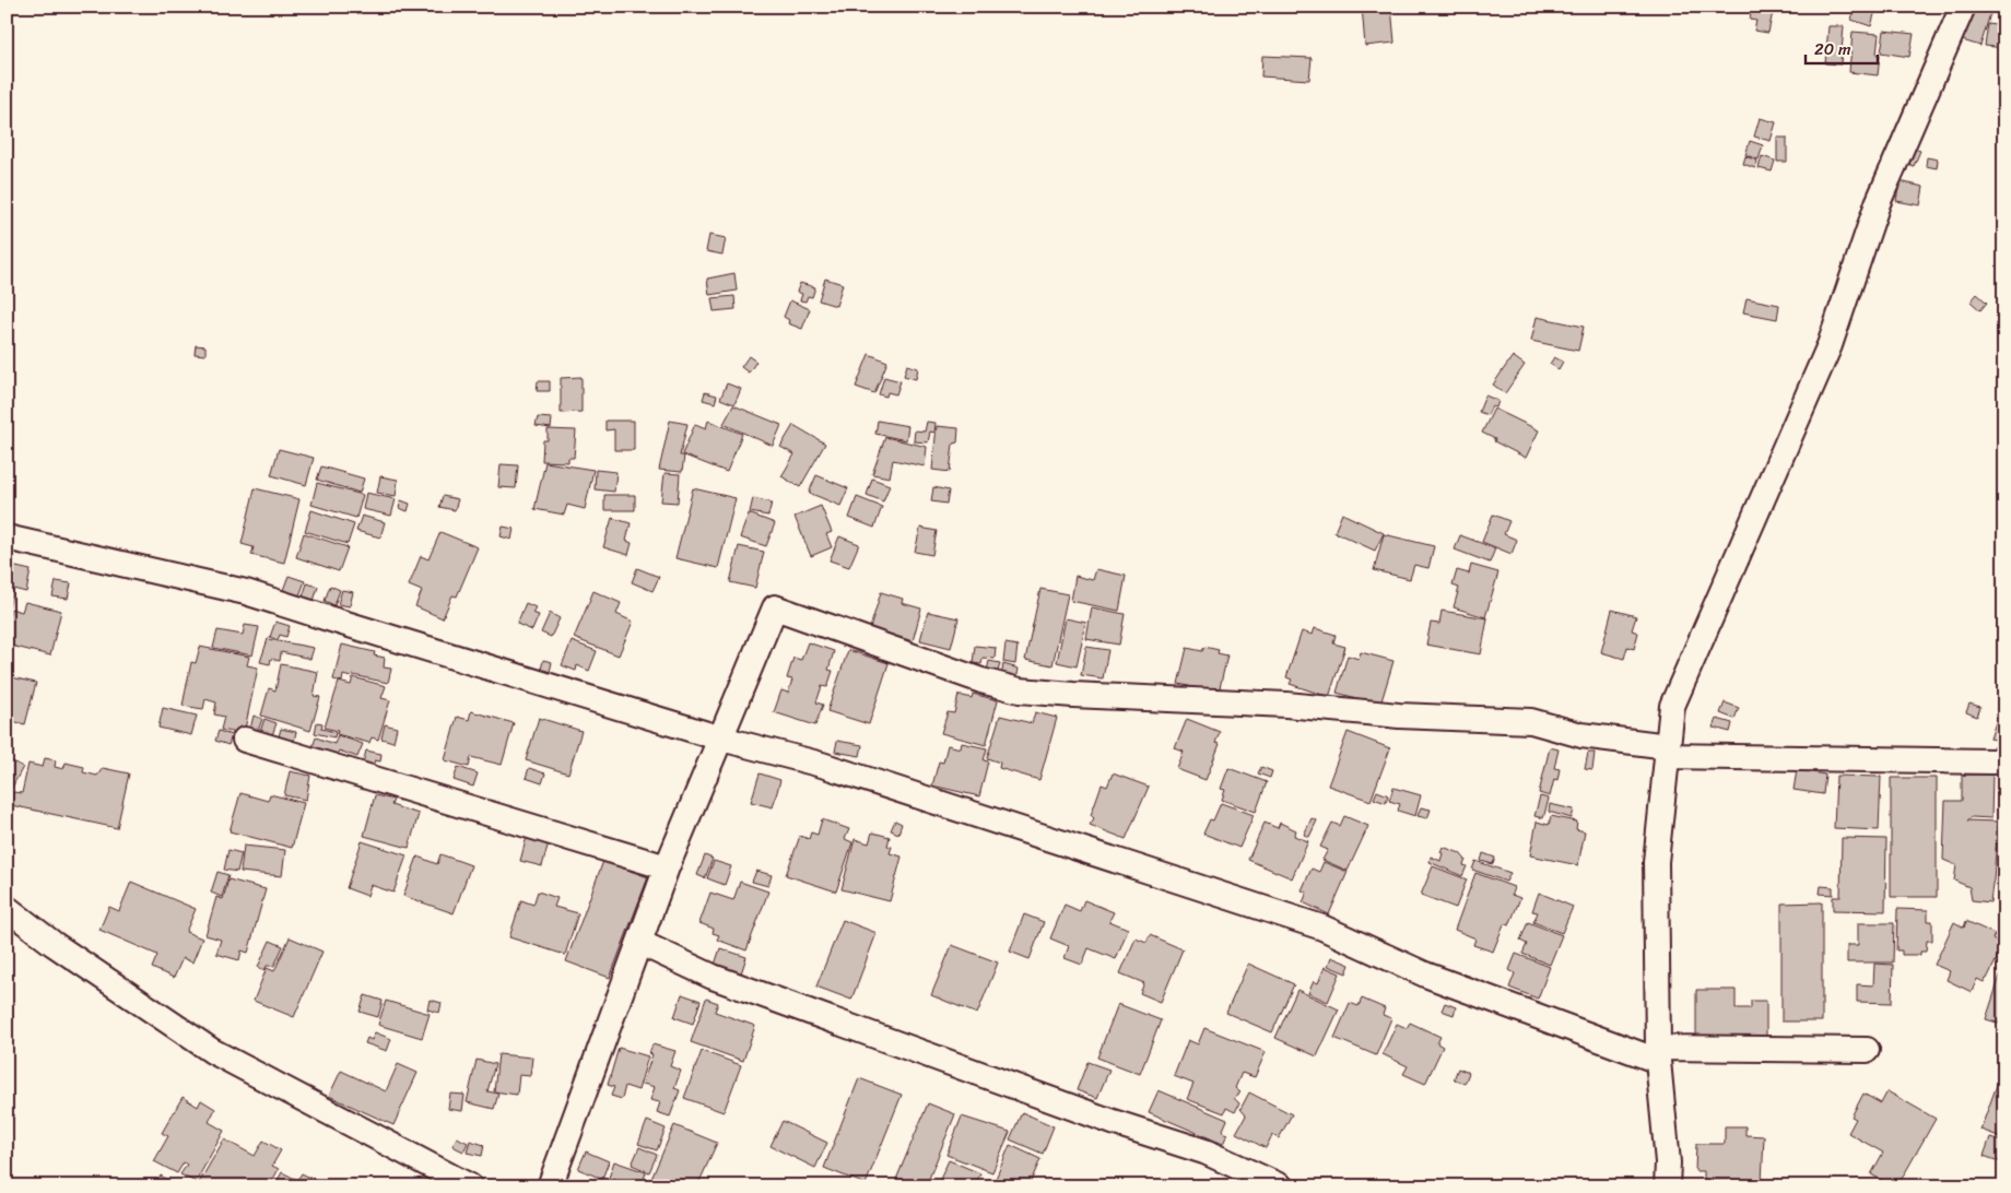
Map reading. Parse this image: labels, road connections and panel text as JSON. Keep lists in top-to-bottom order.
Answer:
{
  "scale_bar": "20 m"
}
